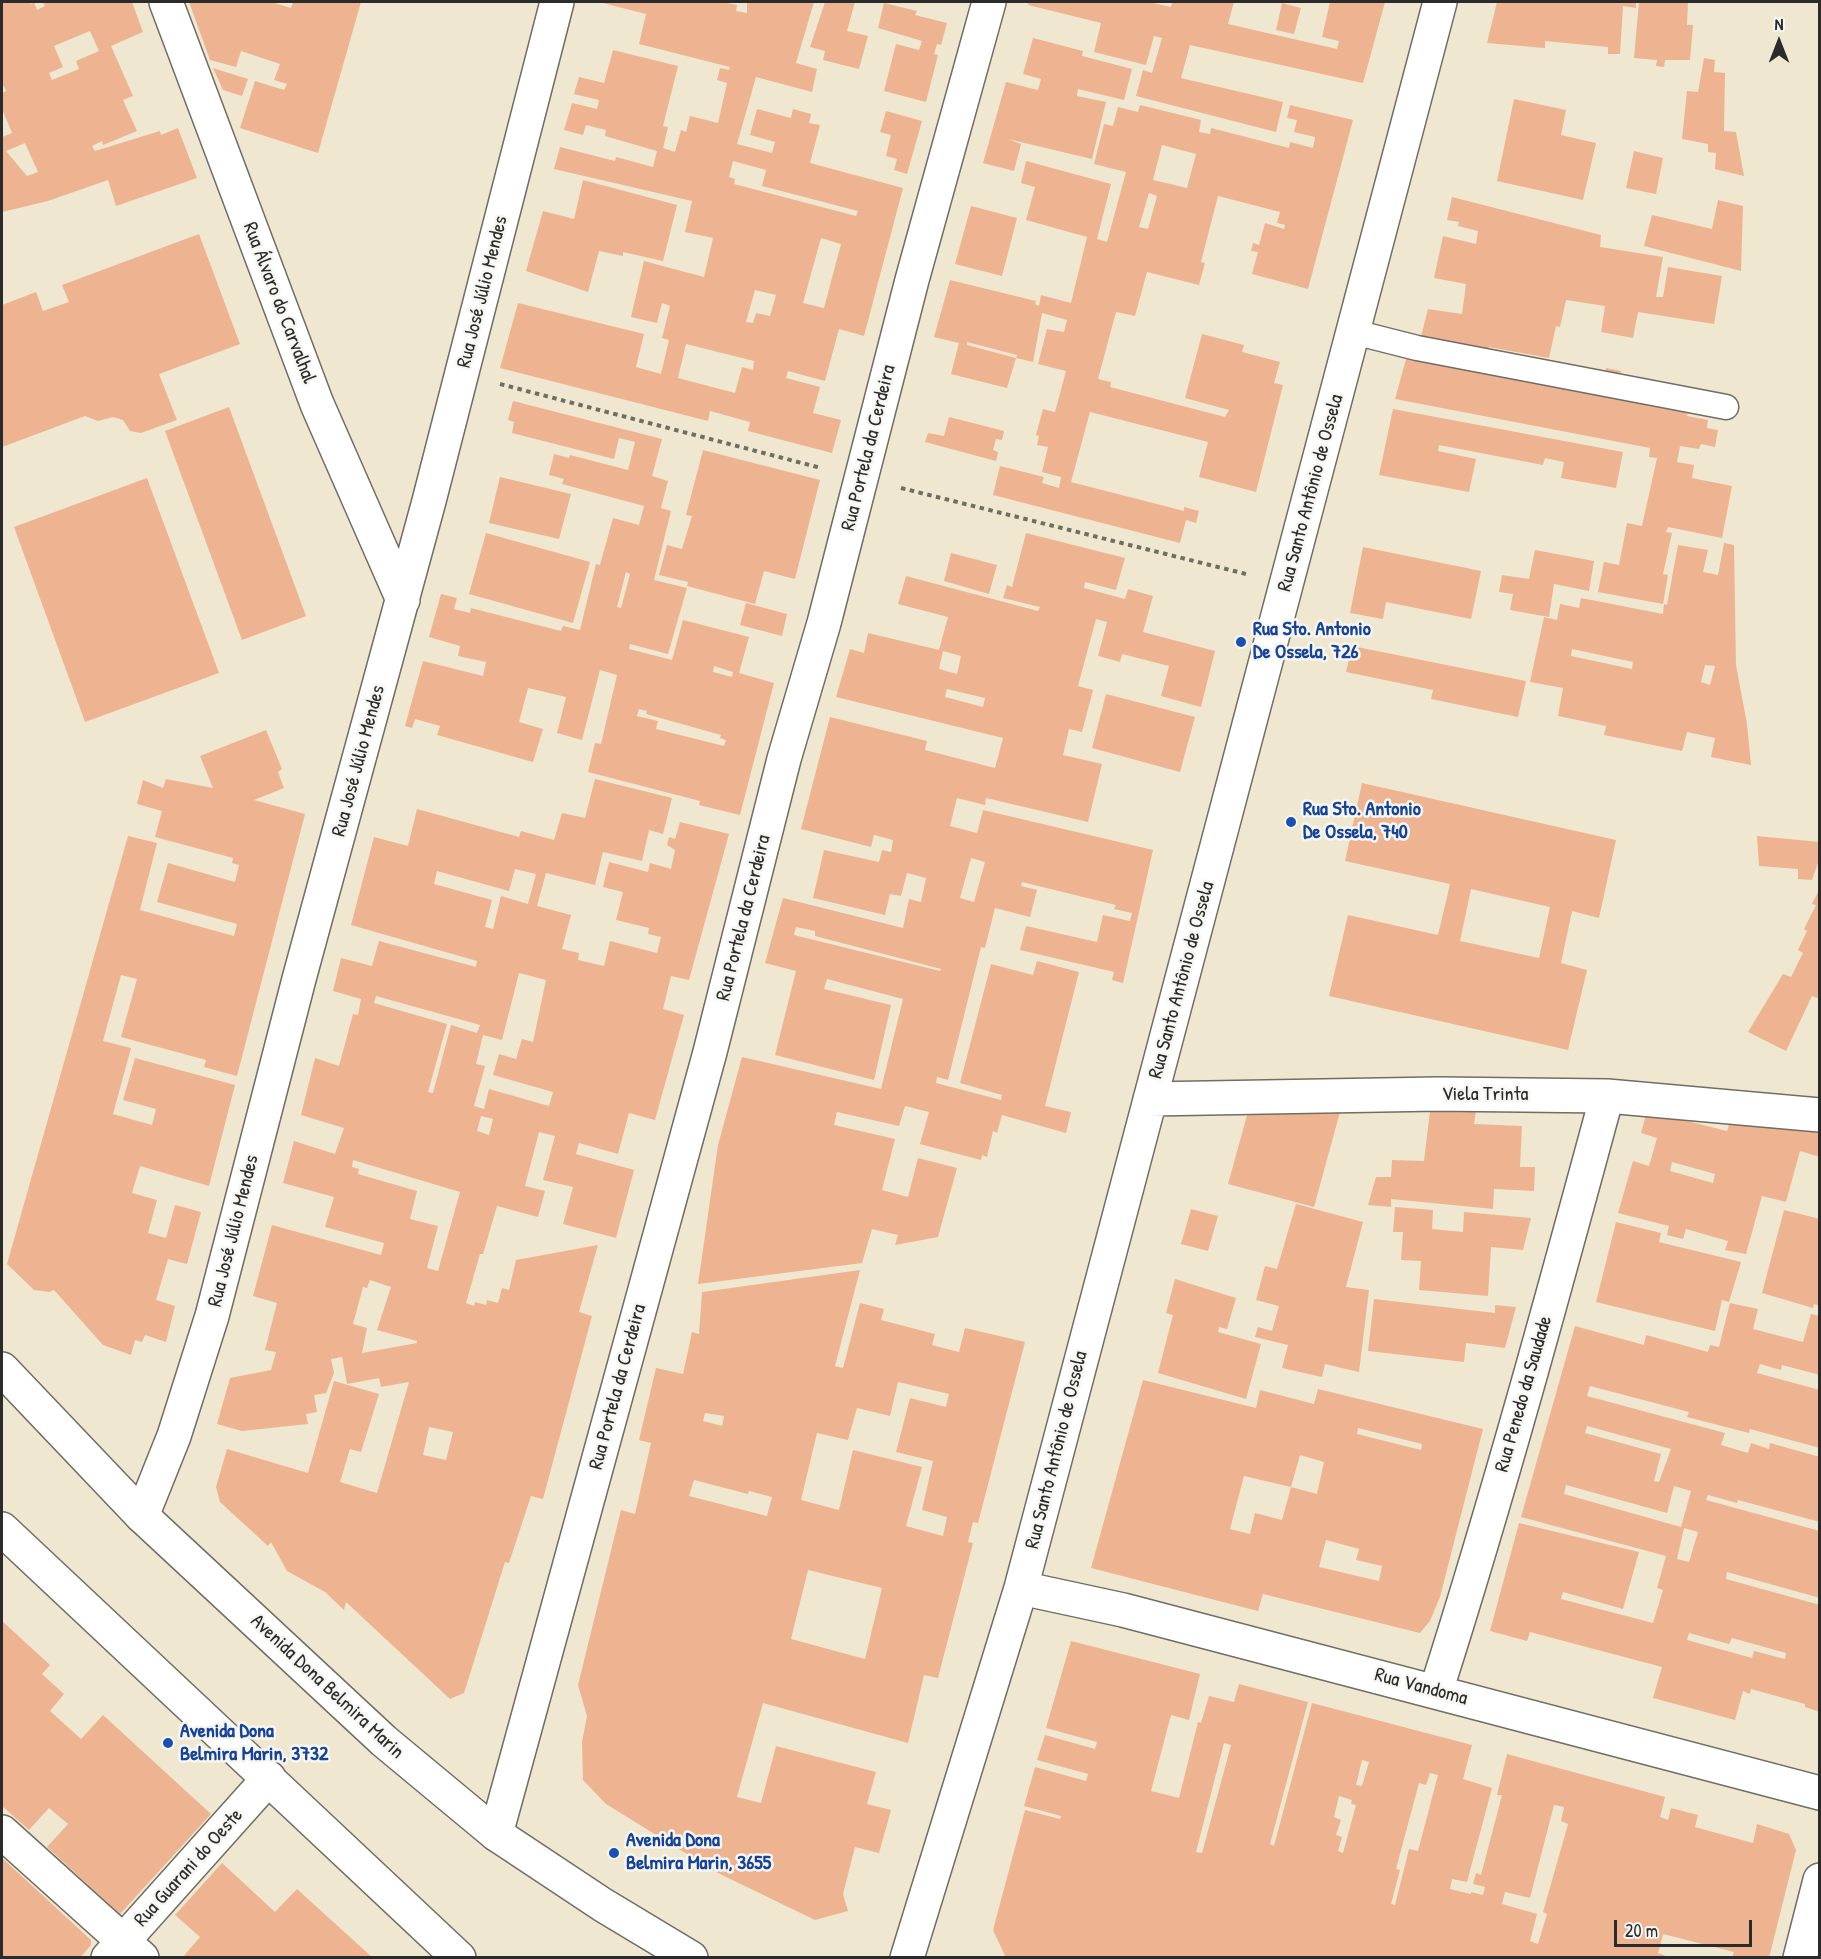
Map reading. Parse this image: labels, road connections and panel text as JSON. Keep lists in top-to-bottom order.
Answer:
{
  "streets": {
    "street": [
      "Rua José Júlio Mendes",
      "Rua Álvaro do Carvalhal",
      "Rua Portela da Cerdeira",
      "Rua Santo Antônio de Ossela",
      "Viela Trinta",
      "Rua Penedo da Saudade",
      "Avenida Dona Belmira Marin",
      "Rua Vandoma",
      "Rua Guarani do Oeste"
    ]
  },
  "crossings": [
    ["Rua José Júlio Mendes", "Rua Álvaro do Carvalhal"],
    ["Rua José Júlio Mendes", "Avenida Dona Belmira Marin"],
    ["Rua Portela da Cerdeira", "Avenida Dona Belmira Marin"],
    ["Rua Santo Antônio de Ossela", "Viela Trinta"],
    ["Rua Santo Antônio de Ossela", "Rua Vandoma"],
    ["Viela Trinta", "Rua Penedo da Saudade"],
    ["Rua Penedo da Saudade", "Rua Vandoma"]
  ],
  "places": [
    "Rua Sto. Antonio De Ossela, 726",
    "Rua Sto. Antonio De Ossela, 740",
    "Avenida Dona Belmira Marin, 3732",
    "Avenida Dona Belmira Marin, 3655"
  ],
  "scale_bar": "20 m",
  "north": "top"
}
